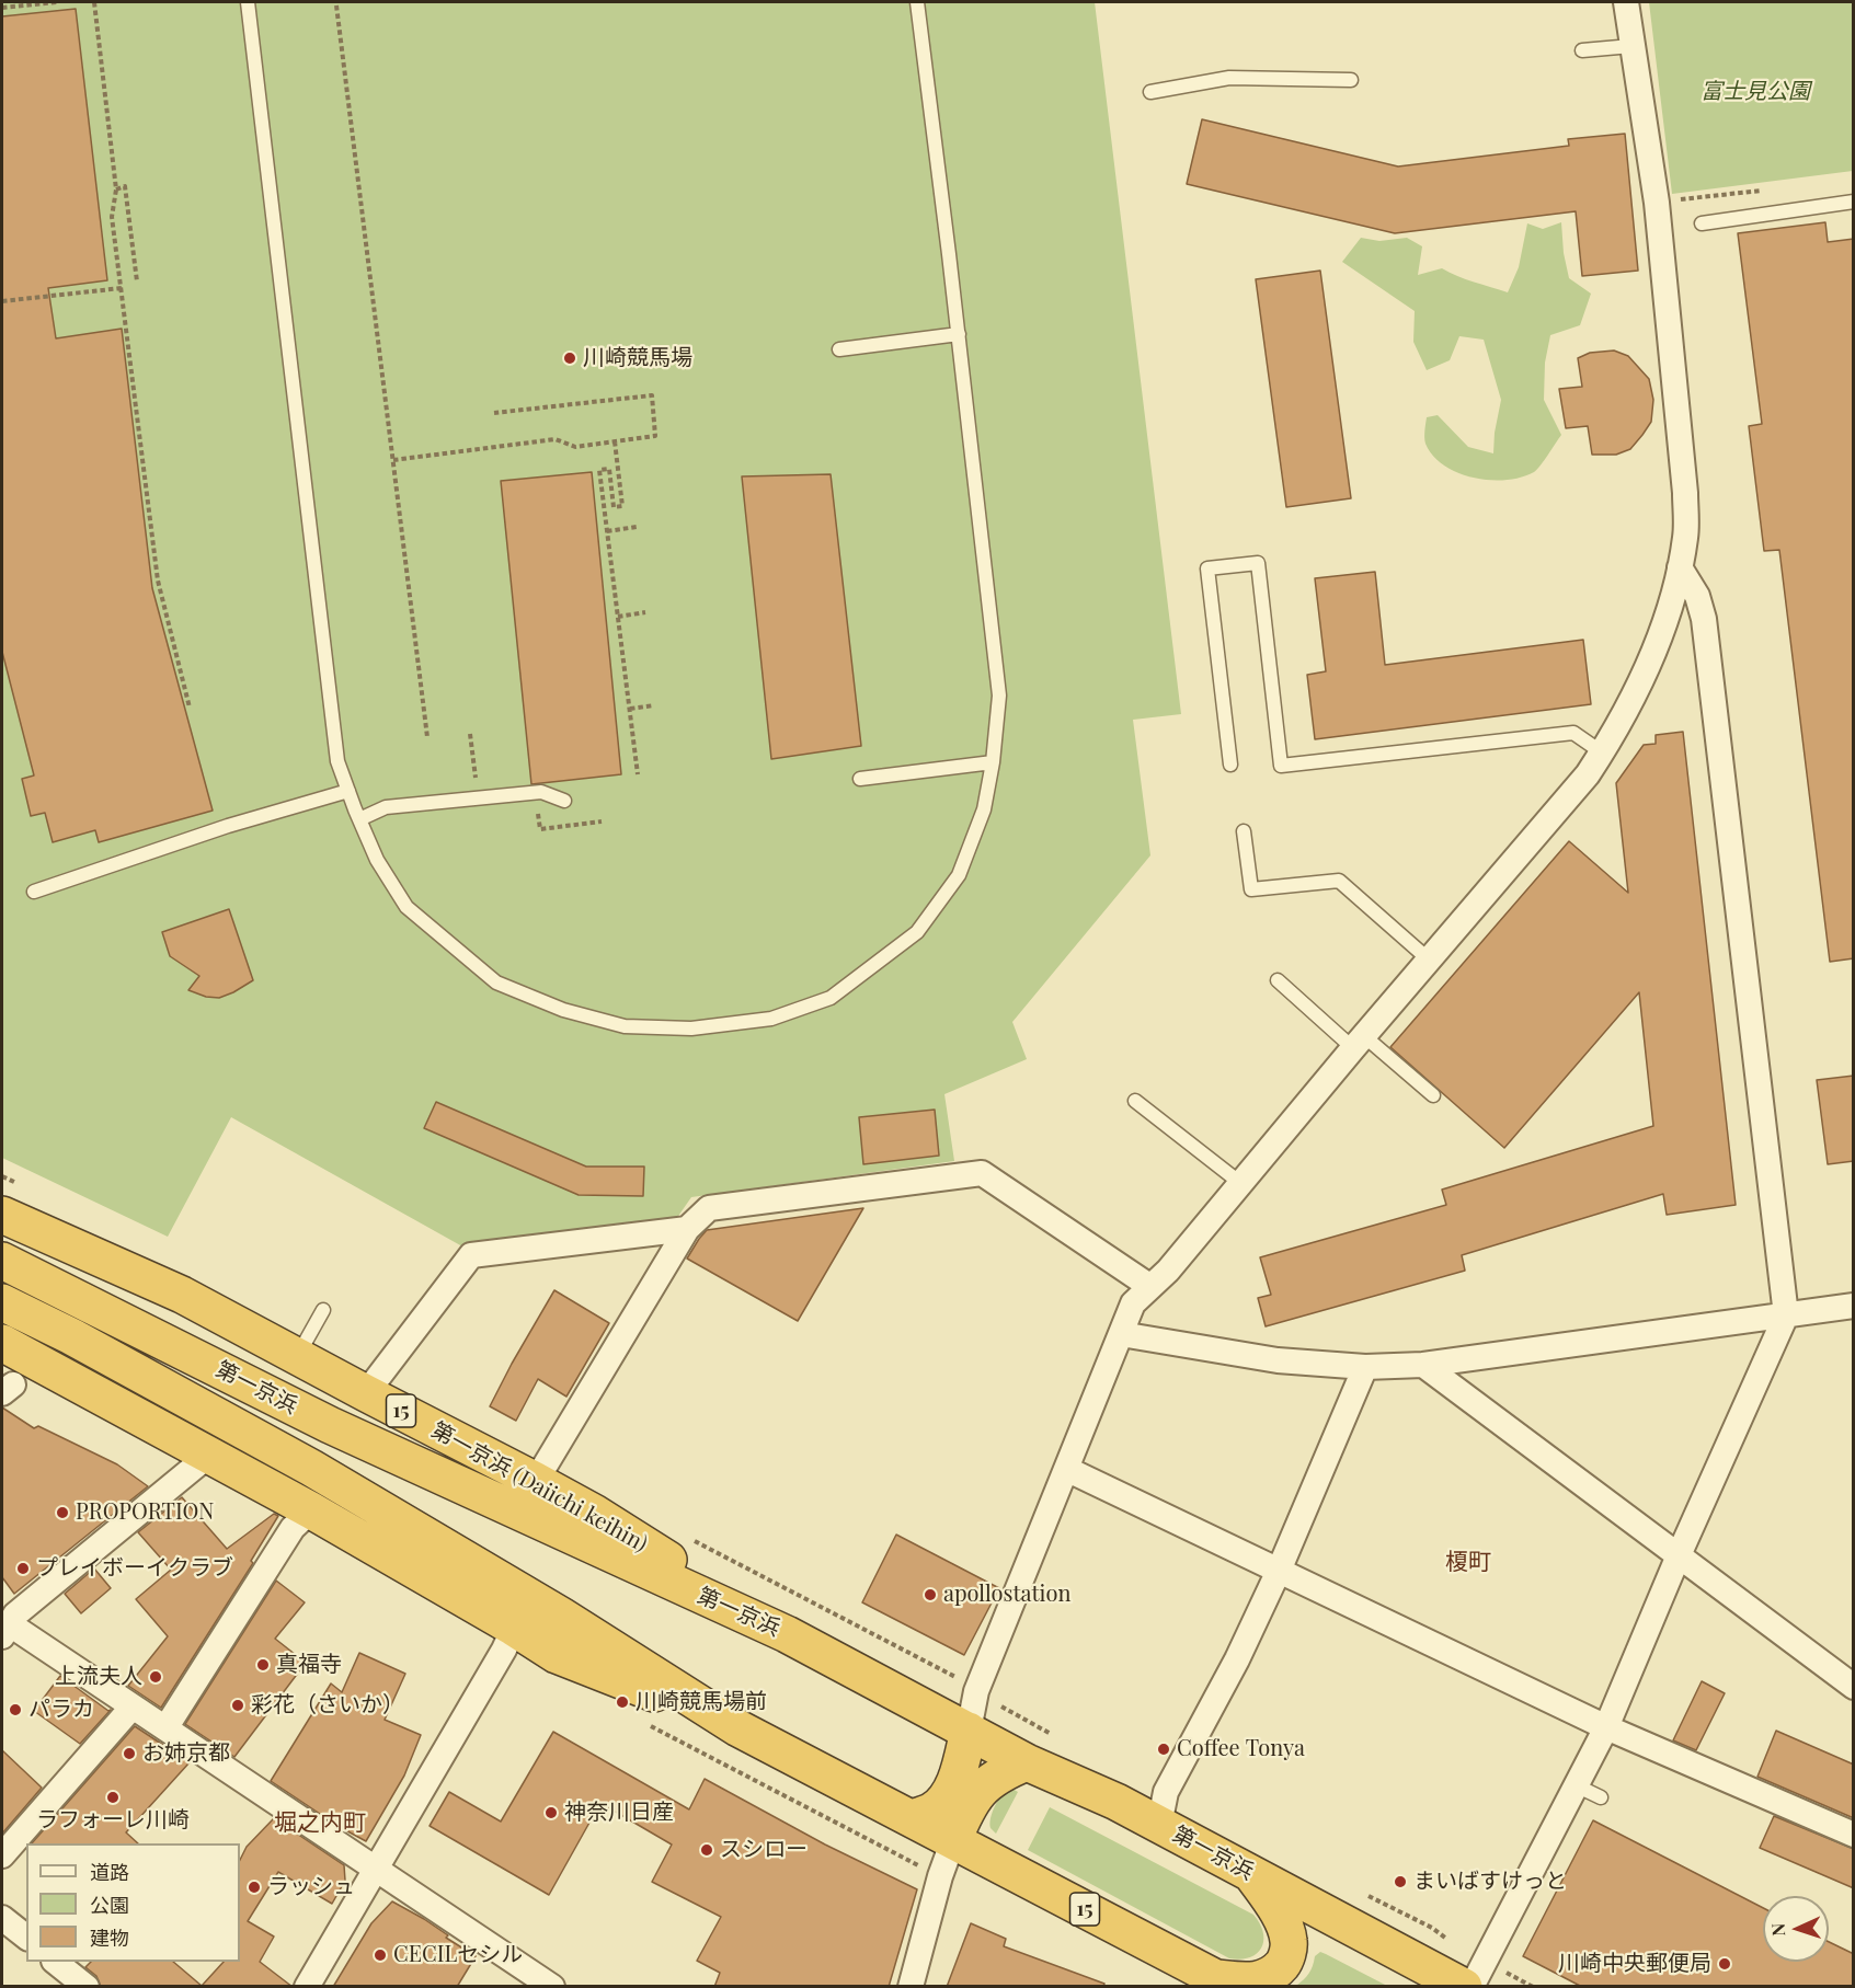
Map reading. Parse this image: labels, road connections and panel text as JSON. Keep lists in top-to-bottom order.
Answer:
{
  "streets": {
    "highway": ["第一京浜", "15", "第一京浜 (Daiichi keihin)"]
  },
  "crossings": [
    ["第一京浜", "第一京浜 (Daiichi keihin)"]
  ],
  "districts": ["榎町", "堀之内町"],
  "parks": ["富士見公園"],
  "places": [
    "川崎競馬場",
    "PROPORTION",
    "プレイボーイクラブ",
    "apollostation",
    "真福寺",
    "上流夫人",
    "川崎競馬場前",
    "彩花（さいか）",
    "パラカ",
    "Coffee Tonya",
    "お姉京都",
    "ラフォーレ川崎",
    "神奈川日産",
    "スシロー",
    "まいばすけっと",
    "ラッシュ",
    "CECILセシル",
    "川崎中央郵便局"
  ],
  "legend": ["道路", "公園", "建物"],
  "north": "left"
}
